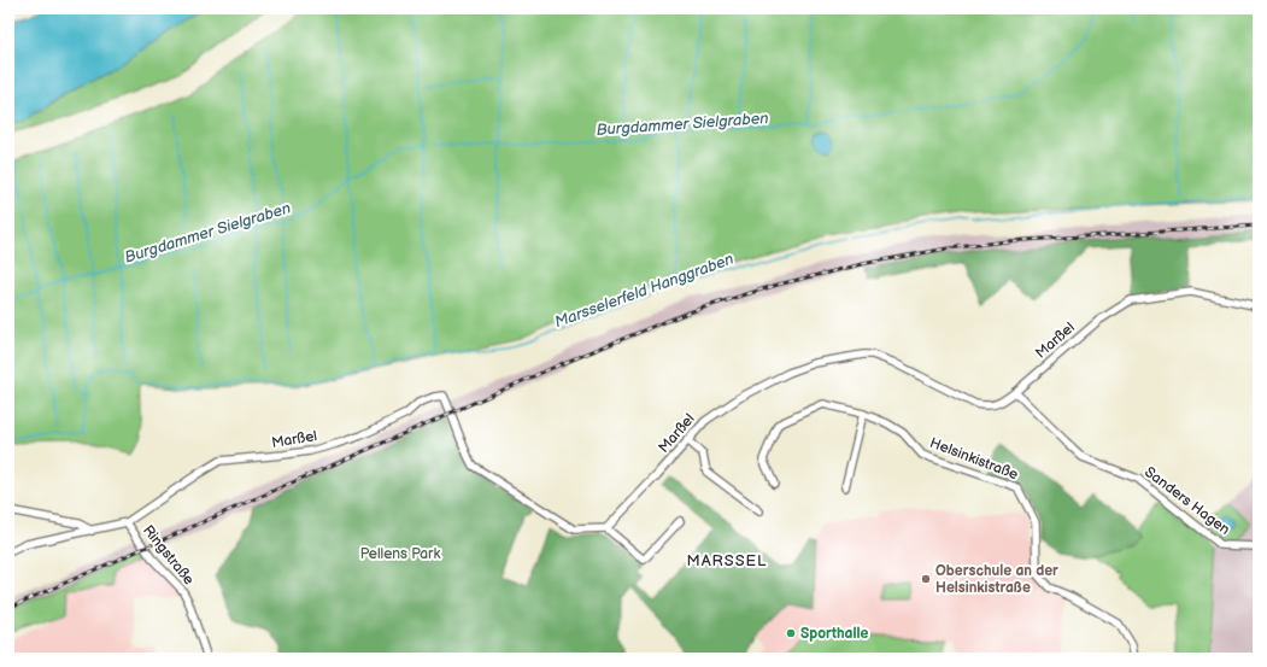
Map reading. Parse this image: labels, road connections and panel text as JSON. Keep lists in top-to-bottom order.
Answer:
{
  "streets": {
    "street": [
      "Marßel",
      "Helsinkistraße",
      "Sanders Hagen",
      "Ringstraße"
    ]
  },
  "crossings": [
    ["Marßel", "Sanders Hagen"],
    ["Marßel", "Ringstraße"]
  ],
  "districts": ["MARSSEL"],
  "water": ["Burgdammer Sielgraben", "Marsselerfeld Hanggraben"],
  "parks": ["Pellens Park"],
  "places": ["Oberschule an der Helsinkistraße", "Sporthalle"]
}
